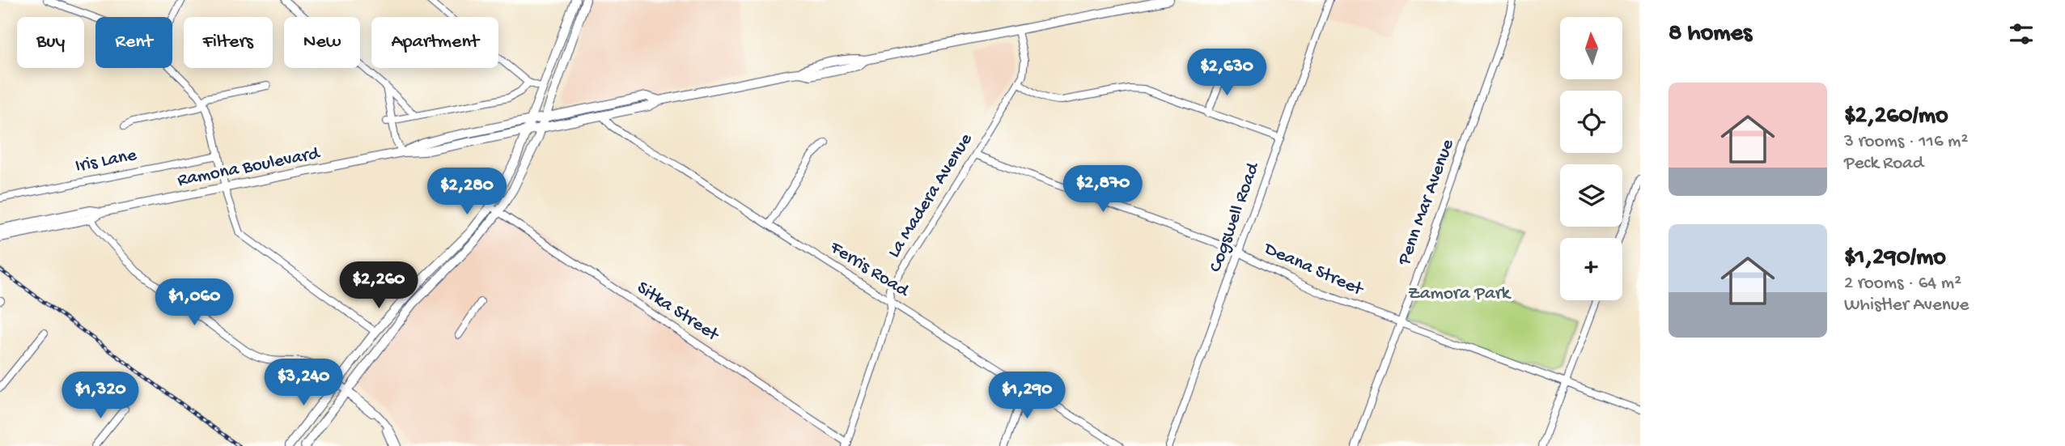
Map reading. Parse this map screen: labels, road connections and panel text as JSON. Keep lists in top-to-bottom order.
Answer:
{
  "streets": {
    "main road": ["Ramona Boulevard"],
    "street": [
      "Iris Lane",
      "La Madera Avenue",
      "Penn Mar Avenue",
      "Cogswell Road",
      "Ferris Road",
      "Deana Street",
      "Sitka Street"
    ]
  },
  "crossings": [
    ["Ramona Boulevard", "La Madera Avenue"],
    ["Ramona Boulevard", "Ferris Road"],
    ["La Madera Avenue", "Ferris Road"],
    ["La Madera Avenue", "Deana Street"],
    ["La Madera Avenue", "Sitka Street"],
    ["Penn Mar Avenue", "Deana Street"],
    ["Cogswell Road", "Deana Street"]
  ],
  "parks": ["Zamora Park"],
  "north": "top",
  "page": {
    "heading": "8 homes",
    "map_buttons": "+",
    "chip": [
      "Buy",
      "Rent",
      "Filters",
      "New",
      "Apartment"
    ],
    "price": [
      "$2,630",
      "$2,870",
      "$2,280",
      "$2,260",
      "$1,060",
      "$3,240",
      "$1,320",
      "$1,290"
    ],
    "list": [
      {
        "name": "$2,260/mo",
        "note": "3 rooms · 116 m² · Peck Road"
      },
      {
        "name": "$1,290/mo",
        "note": "2 rooms · 64 m² · Whistler Avenue"
      }
    ]
  }
}
